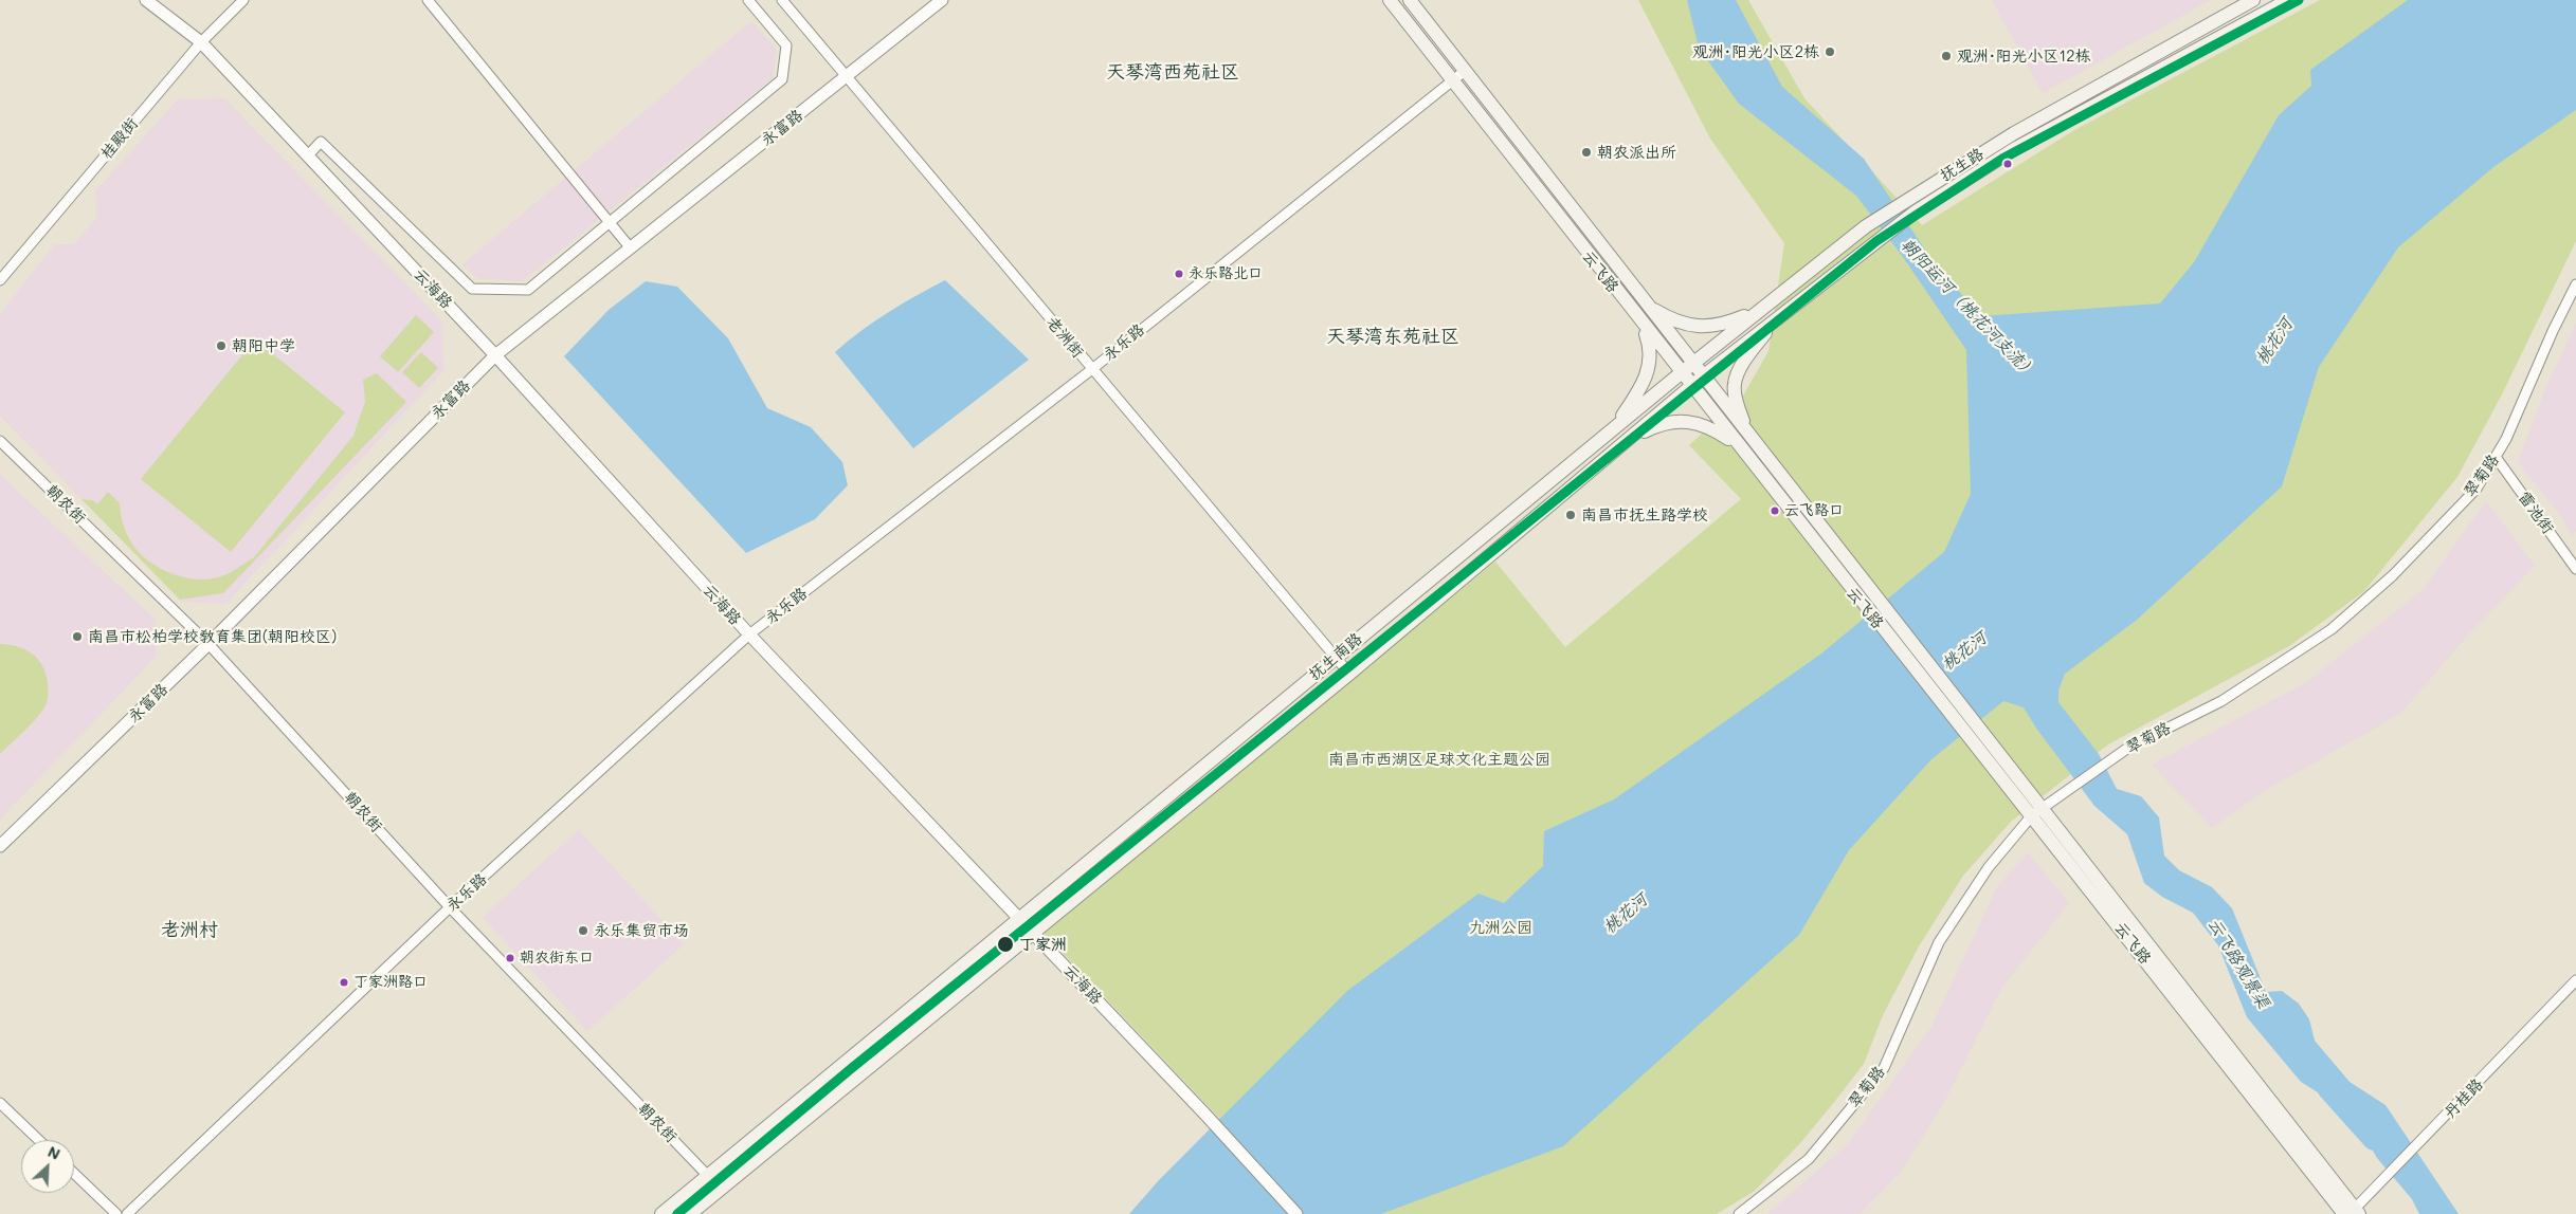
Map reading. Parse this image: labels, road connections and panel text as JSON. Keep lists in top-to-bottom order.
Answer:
{
  "streets": {
    "main road": ["抚生路", "云飞路", "抚生南路"],
    "street": [
      "永富路",
      "桂殿街",
      "云海路",
      "老洲街",
      "永乐路",
      "翠菊路",
      "朝农街",
      "雷池街",
      "丹桂路"
    ]
  },
  "crossings": [
    ["永富路", "云海路"],
    ["永富路", "老洲街"],
    ["永富路", "朝农街"],
    ["桂殿街", "云海路"],
    ["抚生路", "云飞路"],
    ["抚生路", "抚生南路"],
    ["云飞路", "永乐路"],
    ["云飞路", "翠菊路"],
    ["云飞路", "抚生南路"],
    ["云飞路", "丹桂路"],
    ["云海路", "永乐路"],
    ["云海路", "抚生南路"],
    ["老洲街", "永乐路"],
    ["老洲街", "抚生南路"],
    ["永乐路", "朝农街"],
    ["翠菊路", "雷池街"],
    ["朝农街", "抚生南路"]
  ],
  "districts": ["天琴湾西苑社区", "天琴湾东苑社区", "老洲村"],
  "water": ["朝阳运河（桃花河支流）", "桃花河", "云飞路观景渠"],
  "parks": ["南昌市西湖区足球文化主题公园", "九洲公园"],
  "places": [
    "观洲·阳光小区2栋",
    "观洲·阳光小区12栋",
    "朝农派出所",
    "永乐路北口",
    "朝阳中学",
    "云飞路口",
    "南昌市抚生路学校",
    "南昌市松柏学校教育集团(朝阳校区)",
    "永乐集贸市场",
    "丁家洲",
    "朝农街东口",
    "丁家洲路口"
  ],
  "north": "top right"
}
